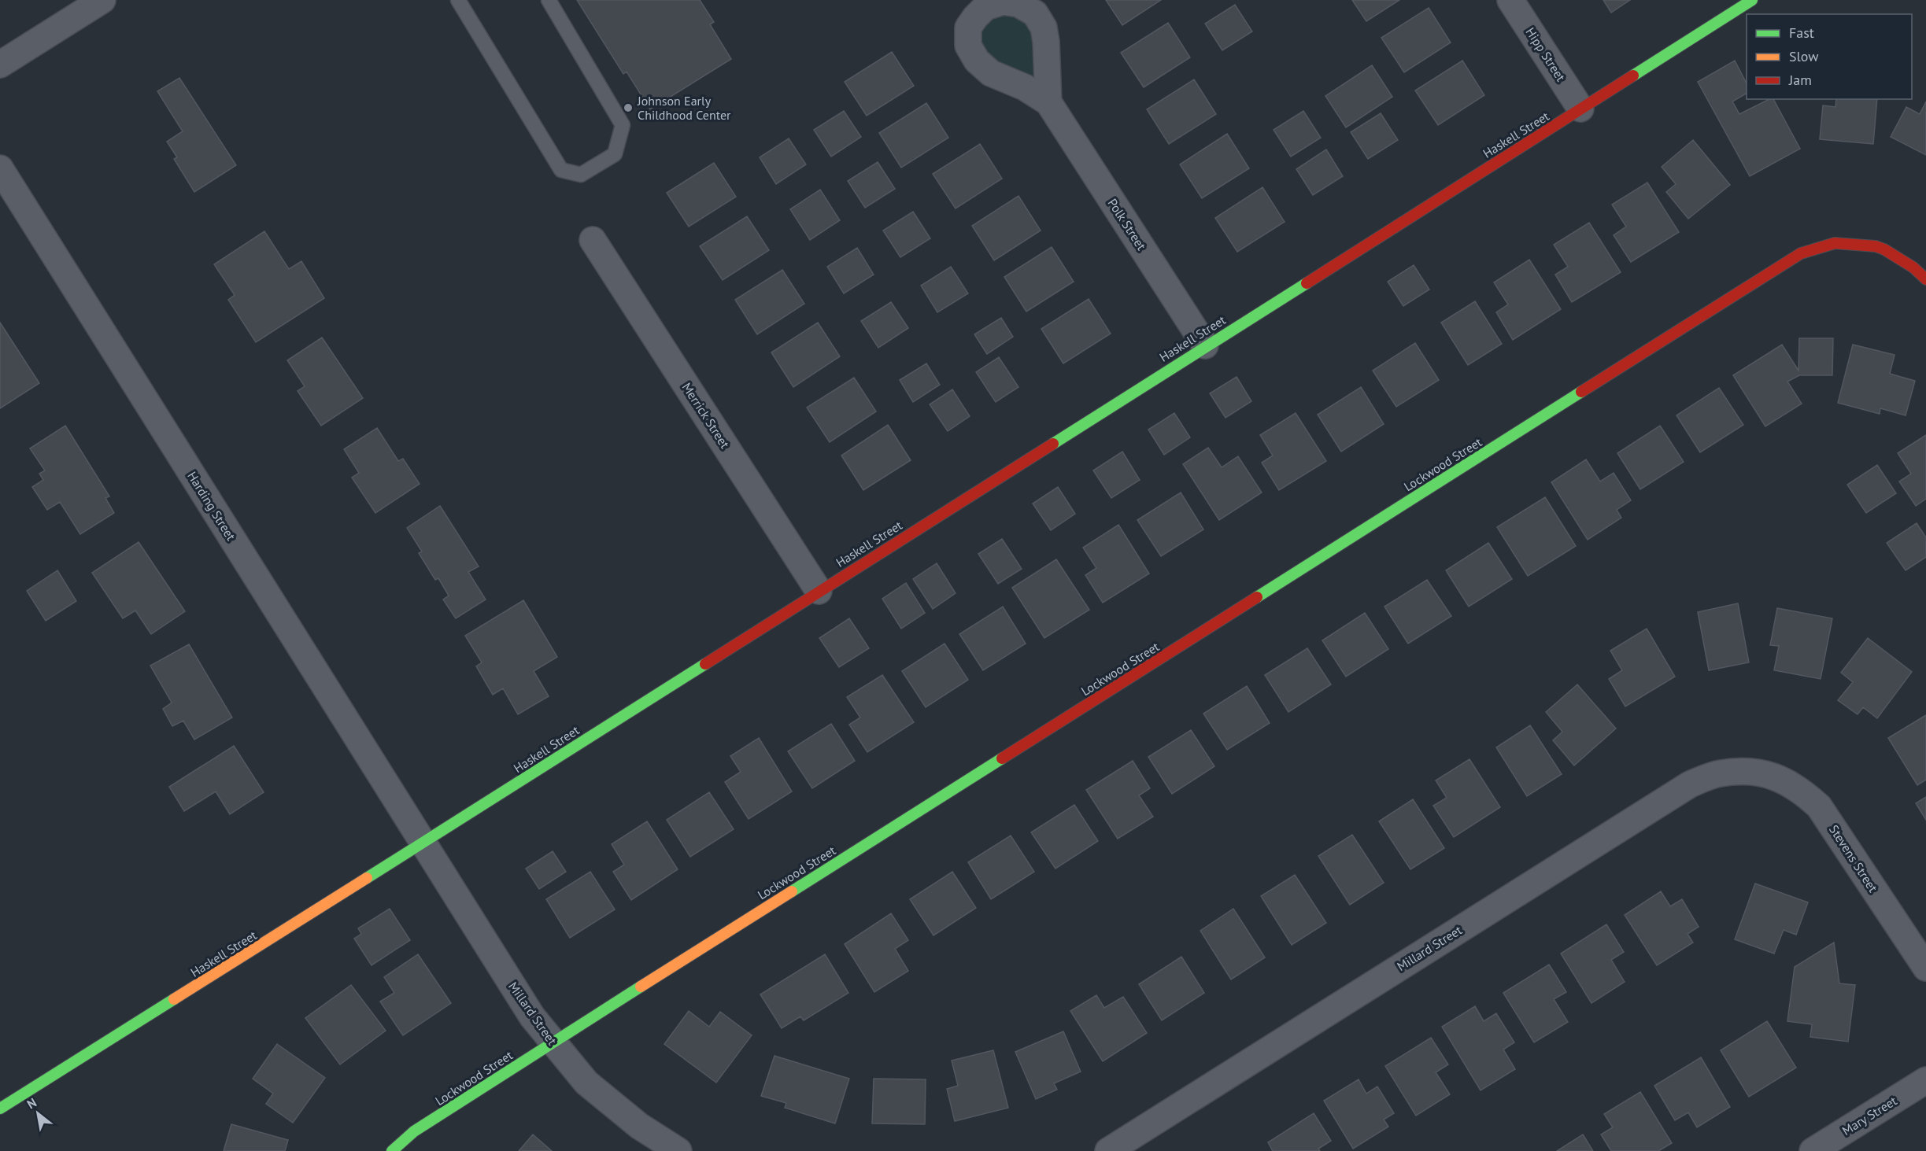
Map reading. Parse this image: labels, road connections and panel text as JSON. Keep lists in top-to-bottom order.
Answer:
{
  "streets": {
    "street": [
      "Hipp Street",
      "Haskell Street",
      "Polk Street",
      "Merrick Street",
      "Lockwood Street",
      "Harding Street",
      "Stevens Street",
      "Millard Street",
      "Mary Street"
    ]
  },
  "crossings": [
    ["Hipp Street", "Haskell Street"],
    ["Haskell Street", "Polk Street"],
    ["Haskell Street", "Merrick Street"],
    ["Haskell Street", "Harding Street"],
    ["Haskell Street", "Millard Street"],
    ["Lockwood Street", "Millard Street"],
    ["Harding Street", "Millard Street"],
    ["Stevens Street", "Millard Street"]
  ],
  "places": ["Johnson Early Childhood Center"],
  "legend": ["Fast", "Slow", "Jam"],
  "north": "top left"
}
